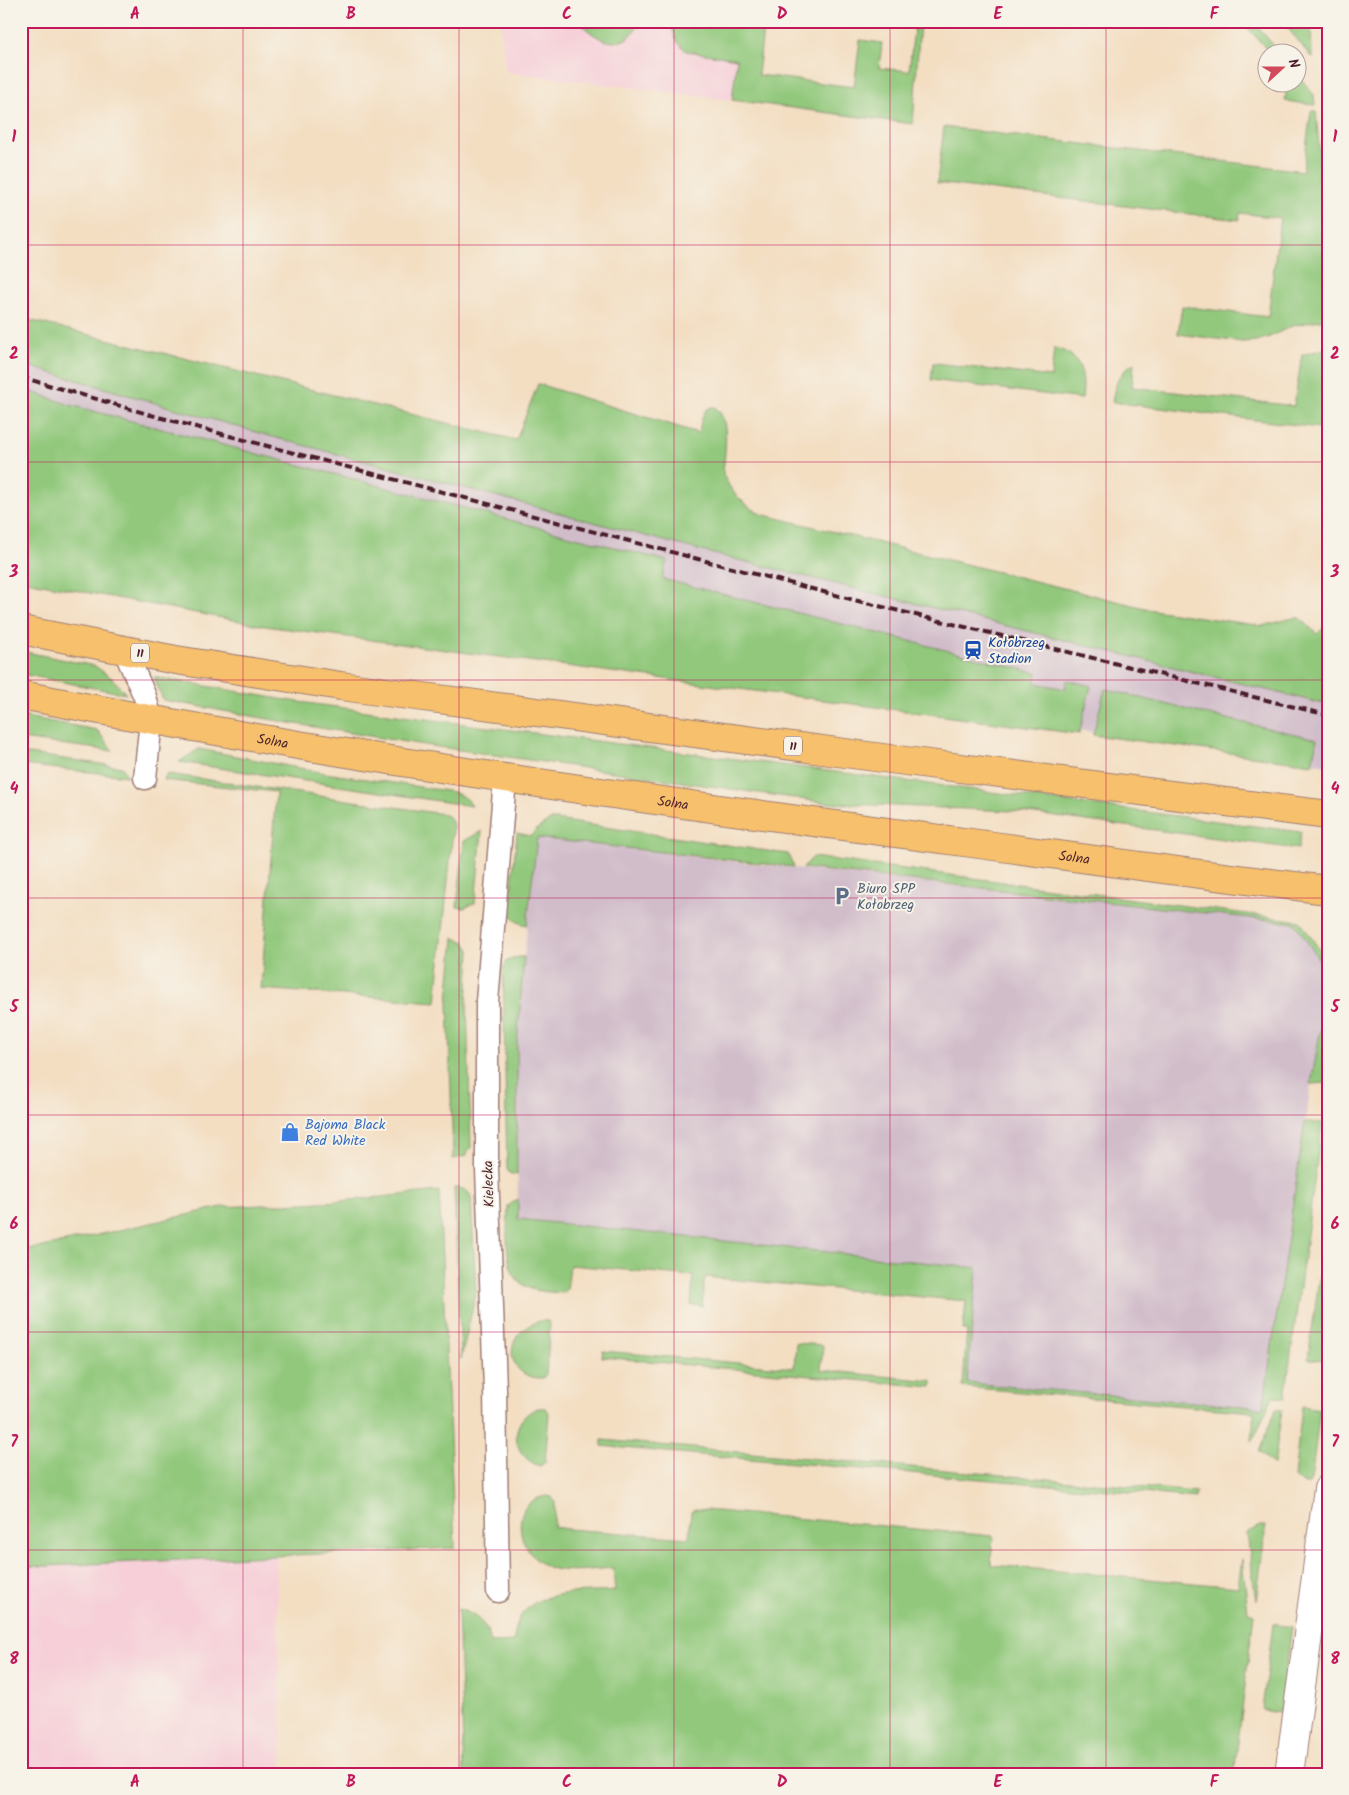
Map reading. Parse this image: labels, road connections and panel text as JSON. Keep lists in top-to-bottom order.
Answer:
{
  "streets": {
    "main road": ["11", "Solna"],
    "lane": ["Kielecka"]
  },
  "crossings": [
    ["Solna", "Kielecka"]
  ],
  "places": {
    "station": ["Kołobrzeg Stadion"],
    "parking": ["Biuro SPP Kołobrzeg"],
    "shop": ["Bajoma Black Red White"]
  },
  "north": "right",
  "grid": {
    "columns": [
      "A",
      "B",
      "C",
      "D",
      "E",
      "F"
    ],
    "rows": [
      "1",
      "2",
      "3",
      "4",
      "5",
      "6",
      "7",
      "8"
    ]
  }
}
